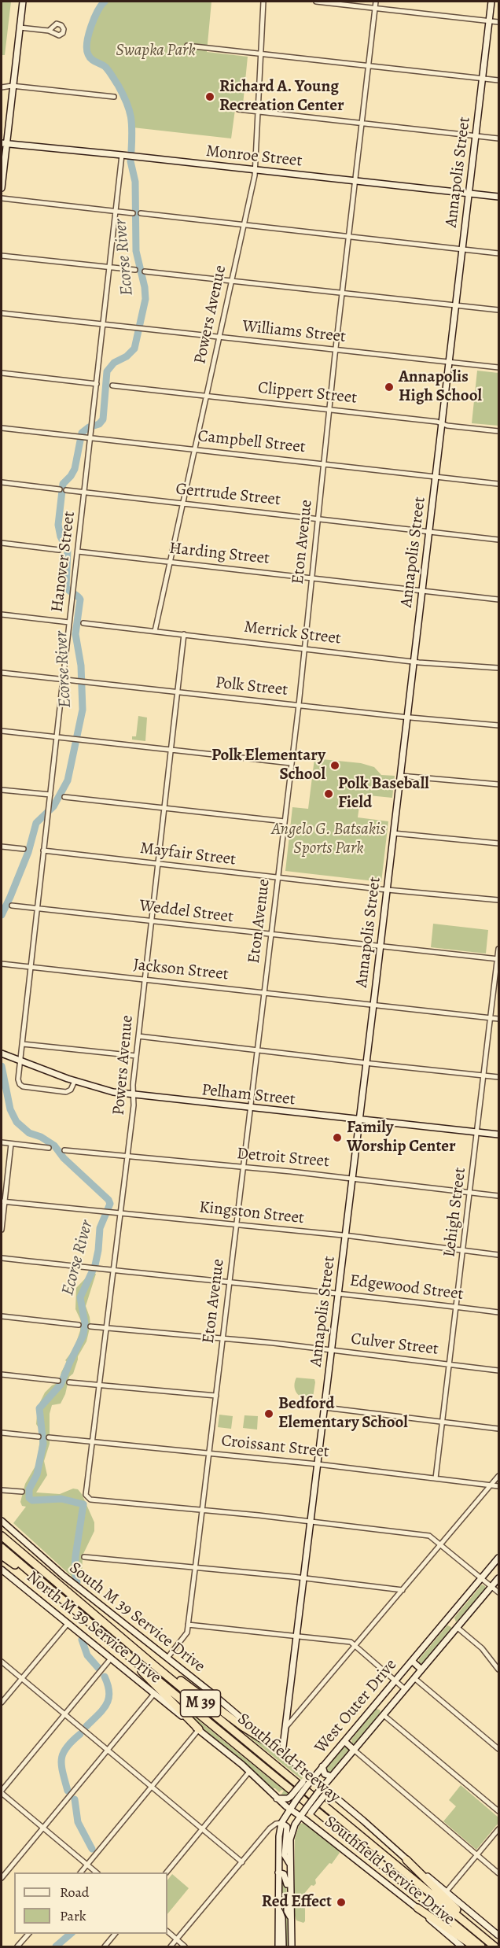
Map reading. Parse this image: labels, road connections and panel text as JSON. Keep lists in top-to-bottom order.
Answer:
{
  "streets": {
    "highway": ["M 39", "Southfield Freeway"],
    "street": [
      "Monroe Street",
      "Annapolis Street",
      "Powers Avenue",
      "Williams Street",
      "Clippert Street",
      "Campbell Street",
      "Gertrude Street",
      "Eton Avenue",
      "Harding Street",
      "Hanover Street",
      "Merrick Street",
      "Polk Street",
      "Mayfair Street",
      "Weddel Street",
      "Jackson Street",
      "Pelham Street",
      "Detroit Street",
      "Lehigh Street",
      "Kingston Street",
      "Edgewood Street",
      "Culver Street",
      "Croissant Street",
      "South M 39 Service Drive",
      "North M 39 Service Drive",
      "West Outer Drive",
      "Southfield Service Drive"
    ]
  },
  "crossings": [
    ["Monroe Street", "Annapolis Street"],
    ["Monroe Street", "Powers Avenue"],
    ["Monroe Street", "Eton Avenue"],
    ["Monroe Street", "Hanover Street"],
    ["Annapolis Street", "Williams Street"],
    ["Annapolis Street", "Clippert Street"],
    ["Annapolis Street", "Campbell Street"],
    ["Annapolis Street", "Gertrude Street"],
    ["Annapolis Street", "Harding Street"],
    ["Annapolis Street", "Merrick Street"],
    ["Annapolis Street", "Polk Street"],
    ["Annapolis Street", "Mayfair Street"],
    ["Annapolis Street", "Weddel Street"],
    ["Annapolis Street", "Jackson Street"],
    ["Annapolis Street", "Pelham Street"],
    ["Annapolis Street", "Detroit Street"],
    ["Annapolis Street", "Kingston Street"],
    ["Annapolis Street", "Edgewood Street"],
    ["Annapolis Street", "Culver Street"],
    ["Annapolis Street", "Croissant Street"],
    ["Annapolis Street", "South M 39 Service Drive"],
    ["Powers Avenue", "Williams Street"],
    ["Powers Avenue", "Clippert Street"],
    ["Powers Avenue", "Campbell Street"],
    ["Powers Avenue", "Gertrude Street"],
    ["Powers Avenue", "Eton Avenue"],
    ["Powers Avenue", "Harding Street"],
    ["Powers Avenue", "Merrick Street"],
    ["Powers Avenue", "Polk Street"],
    ["Powers Avenue", "Mayfair Street"],
    ["Powers Avenue", "Weddel Street"],
    ["Powers Avenue", "Jackson Street"],
    ["Powers Avenue", "Pelham Street"],
    ["Powers Avenue", "Detroit Street"],
    ["Powers Avenue", "Kingston Street"],
    ["Powers Avenue", "Edgewood Street"],
    ["Powers Avenue", "Culver Street"],
    ["Powers Avenue", "Croissant Street"],
    ["Williams Street", "Eton Avenue"],
    ["Williams Street", "Hanover Street"],
    ["Clippert Street", "Eton Avenue"],
    ["Campbell Street", "Eton Avenue"],
    ["Campbell Street", "Hanover Street"],
    ["Gertrude Street", "Eton Avenue"],
    ["Gertrude Street", "Hanover Street"],
    ["Eton Avenue", "Harding Street"],
    ["Eton Avenue", "Merrick Street"],
    ["Eton Avenue", "Polk Street"],
    ["Eton Avenue", "Mayfair Street"],
    ["Eton Avenue", "Weddel Street"],
    ["Eton Avenue", "Jackson Street"],
    ["Eton Avenue", "Pelham Street"],
    ["Eton Avenue", "Detroit Street"],
    ["Eton Avenue", "Kingston Street"],
    ["Eton Avenue", "Edgewood Street"],
    ["Eton Avenue", "Culver Street"],
    ["Eton Avenue", "Croissant Street"],
    ["Eton Avenue", "South M 39 Service Drive"],
    ["Harding Street", "Hanover Street"],
    ["Hanover Street", "Polk Street"],
    ["Hanover Street", "Mayfair Street"],
    ["Hanover Street", "Weddel Street"],
    ["Hanover Street", "Jackson Street"],
    ["Hanover Street", "Pelham Street"],
    ["Weddel Street", "Lehigh Street"],
    ["Jackson Street", "Lehigh Street"],
    ["Pelham Street", "Lehigh Street"],
    ["Detroit Street", "Lehigh Street"],
    ["Lehigh Street", "Kingston Street"],
    ["Lehigh Street", "Edgewood Street"],
    ["Lehigh Street", "Culver Street"],
    ["Lehigh Street", "Croissant Street"],
    ["South M 39 Service Drive", "West Outer Drive"],
    ["South M 39 Service Drive", "Southfield Service Drive"],
    ["North M 39 Service Drive", "West Outer Drive"],
    ["North M 39 Service Drive", "Southfield Service Drive"],
    ["West Outer Drive", "Southfield Service Drive"]
  ],
  "water": ["Ecorse River"],
  "parks": ["Swapka Park", "Angelo G. Batsakis Sports Park"],
  "places": [
    "Richard A. Young Recreation Center",
    "Annapolis High School",
    "Polk Elementary School",
    "Polk Baseball Field",
    "Family Worship Center",
    "Bedford Elementary School",
    "Red Effect"
  ],
  "legend": ["Road", "Park"]
}
